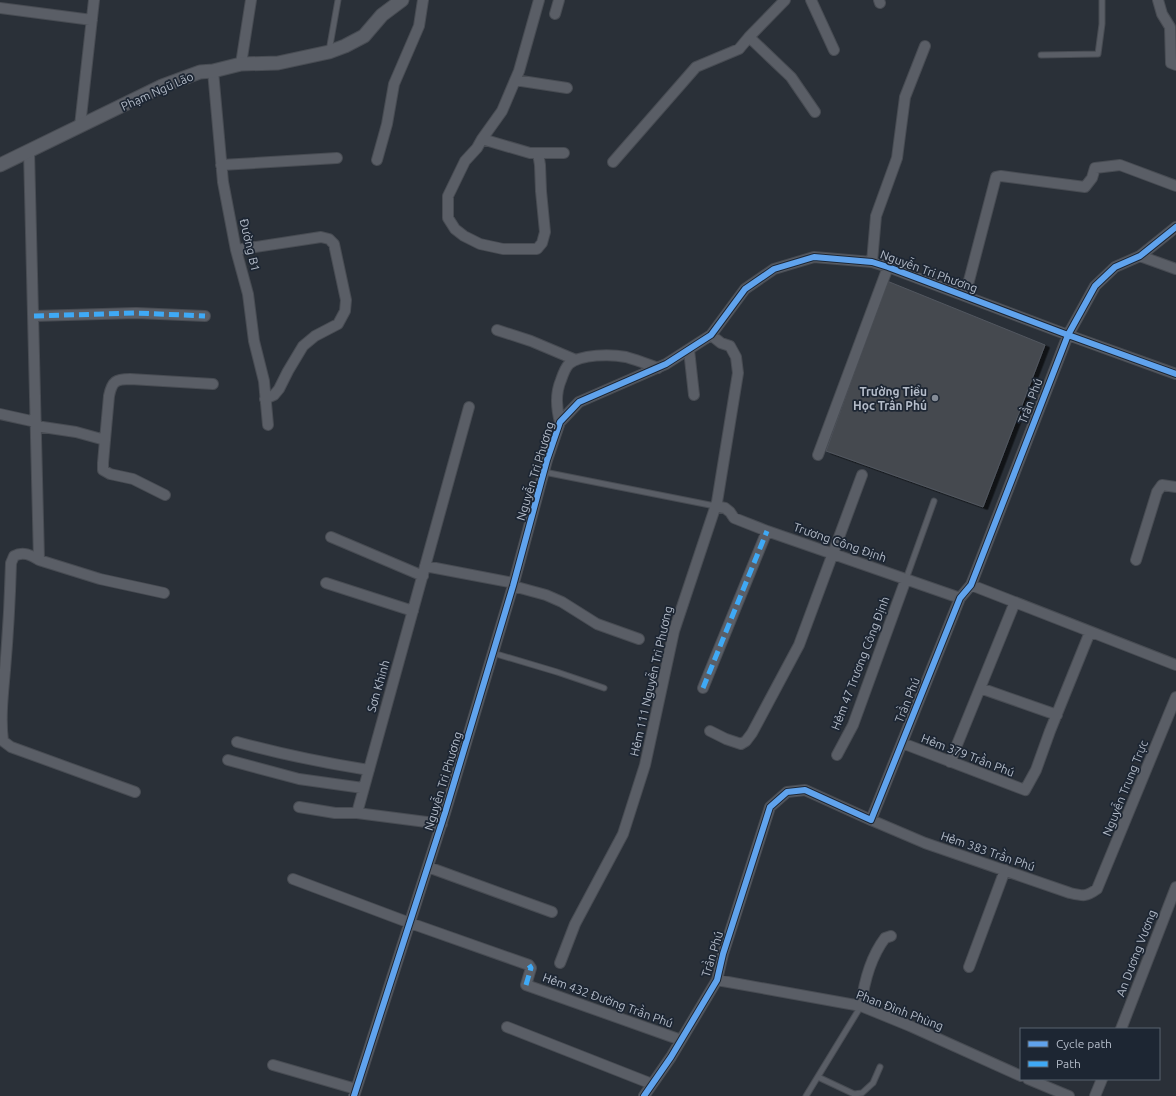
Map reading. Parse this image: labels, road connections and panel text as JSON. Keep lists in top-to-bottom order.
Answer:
{
  "streets": {
    "street": [
      "Phạm Ngũ Lão",
      "Đường B1",
      "Nguyễn Tri Phương",
      "Trần Phú",
      "Trương Công Định",
      "Hẻm 47 Trương Công Định",
      "Hẻm 111 Nguyễn Tri Phương",
      "Sơn Khinh",
      "Hẻm 379 Trần Phú",
      "Nguyễn Trung Trực",
      "Hẻm 383 Trần Phú",
      "An Dương Vương",
      "Hẻm 432 Đường Trần Phú",
      "Phan Đình Phùng"
    ]
  },
  "crossings": [
    ["Phạm Ngũ Lão", "Đường B1"],
    ["Nguyễn Tri Phương", "Trần Phú"],
    ["Nguyễn Tri Phương", "Hẻm 111 Nguyễn Tri Phương"],
    ["Nguyễn Tri Phương", "Hẻm 432 Đường Trần Phú"],
    ["Trần Phú", "Trương Công Định"],
    ["Trần Phú", "Hẻm 379 Trần Phú"],
    ["Trần Phú", "Hẻm 383 Trần Phú"],
    ["Trần Phú", "Hẻm 432 Đường Trần Phú"],
    ["Trần Phú", "Phan Đình Phùng"],
    ["Trương Công Định", "Hẻm 47 Trương Công Định"],
    ["Trương Công Định", "Hẻm 111 Nguyễn Tri Phương"],
    ["Nguyễn Trung Trực", "Hẻm 383 Trần Phú"]
  ],
  "places": ["Trường Tiểu Học Trần Phú"],
  "legend": ["Cycle path", "Path"]
}
